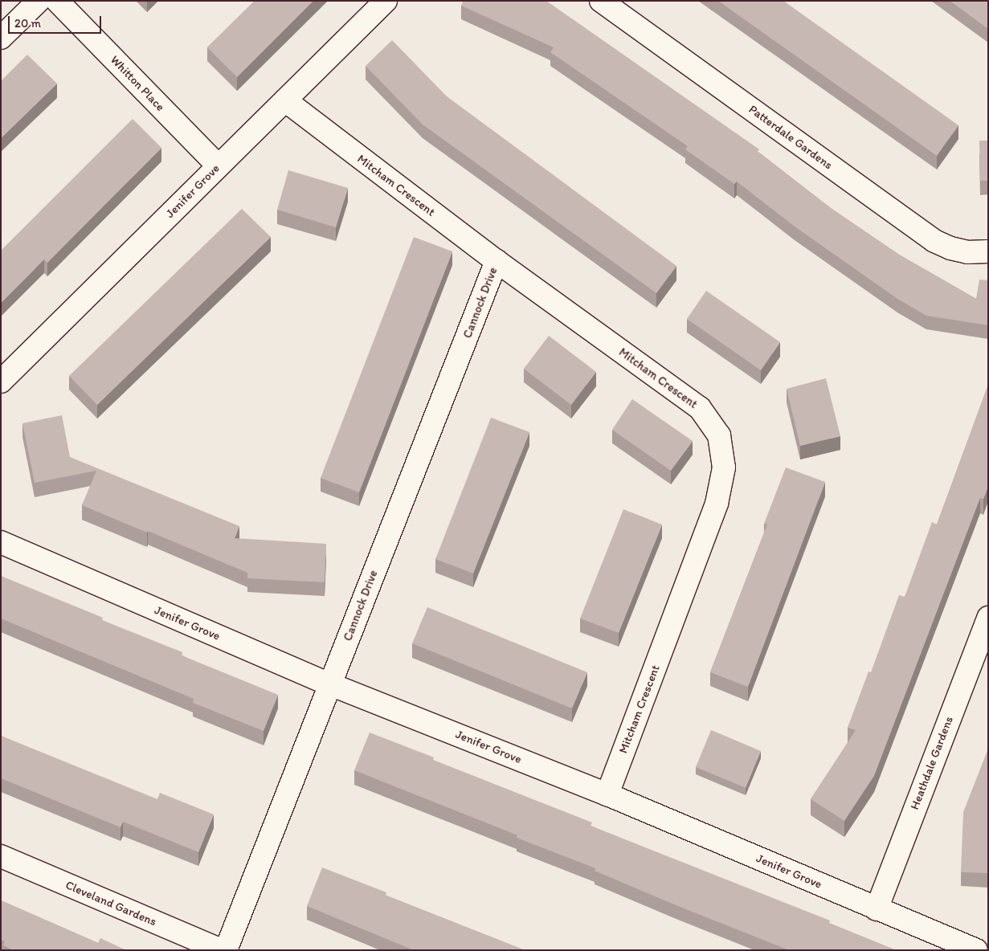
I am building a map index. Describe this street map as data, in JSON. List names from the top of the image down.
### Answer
{
  "streets": {
    "street": [
      "Whitton Place",
      "Patterdale Gardens",
      "Mitcham Crescent",
      "Jenifer Grove",
      "Cannock Drive",
      "Heathdale Gardens",
      "Cleveland Gardens"
    ]
  },
  "crossings": [
    ["Whitton Place", "Jenifer Grove"],
    ["Mitcham Crescent", "Jenifer Grove"],
    ["Mitcham Crescent", "Cannock Drive"],
    ["Jenifer Grove", "Cannock Drive"],
    ["Jenifer Grove", "Heathdale Gardens"]
  ],
  "scale_bar": "20 m"
}
